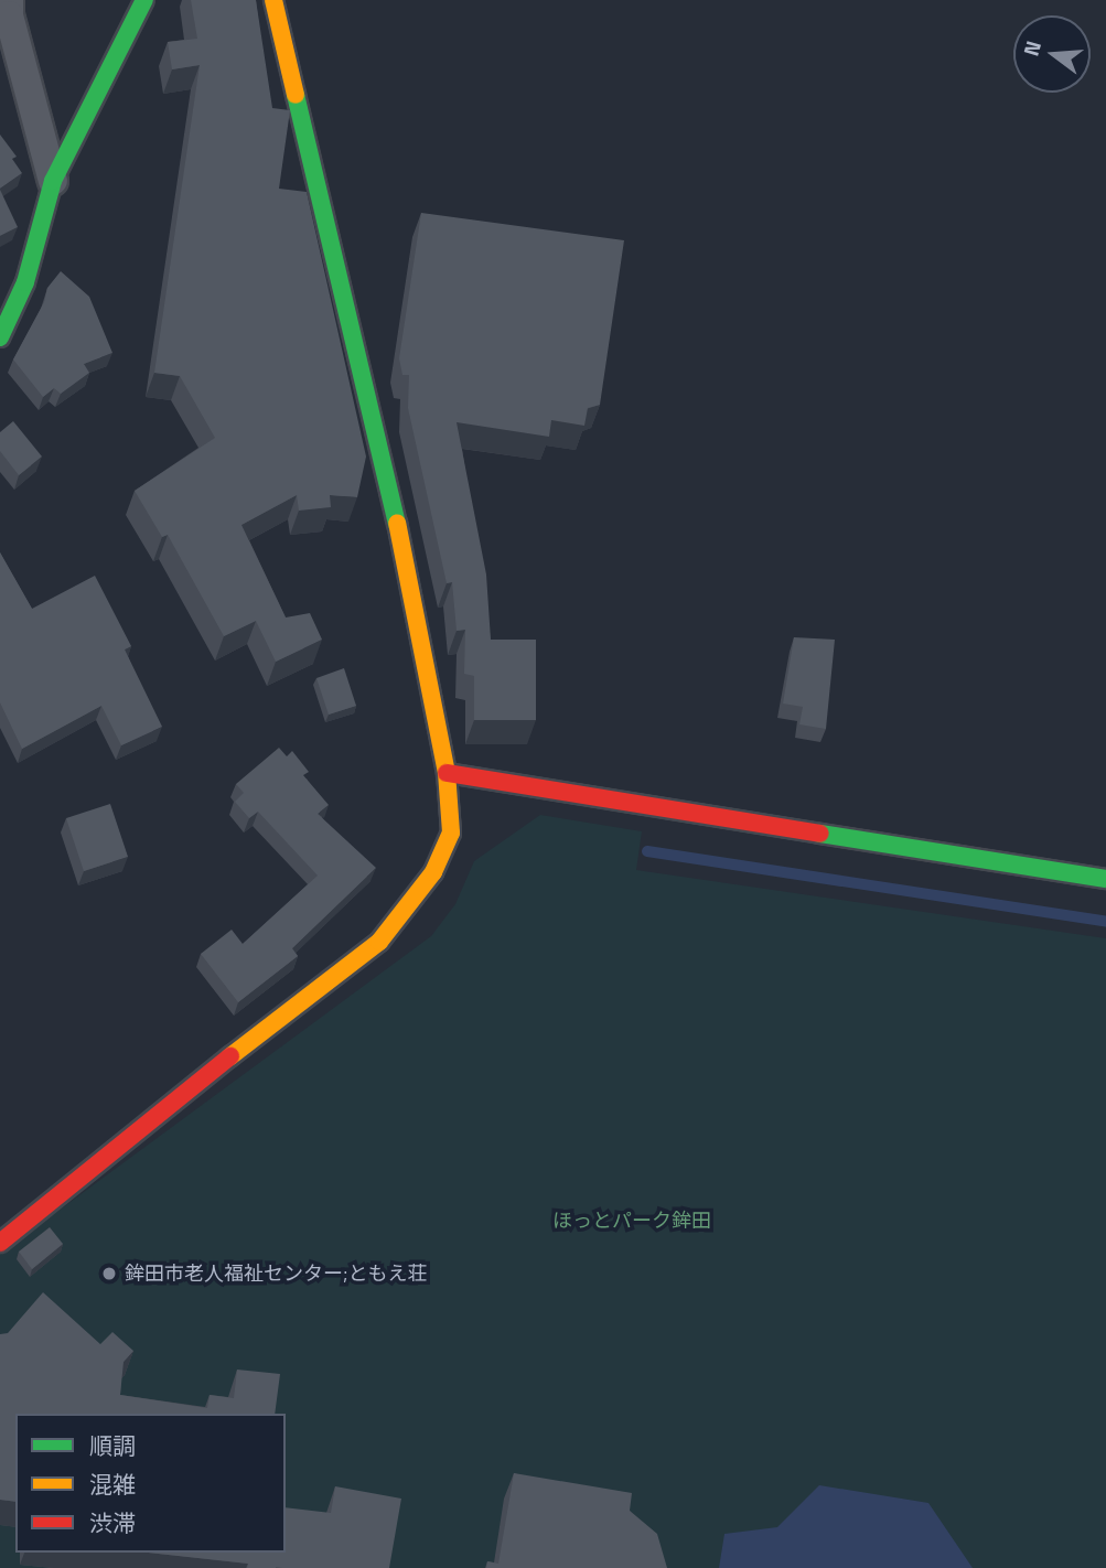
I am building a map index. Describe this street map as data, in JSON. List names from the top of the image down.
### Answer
{
  "parks": ["ほっとパーク鉾田"],
  "places": ["鉾田市老人福祉センター;ともえ荘"],
  "legend": ["順調", "混雑", "渋滞"],
  "north": "left"
}
